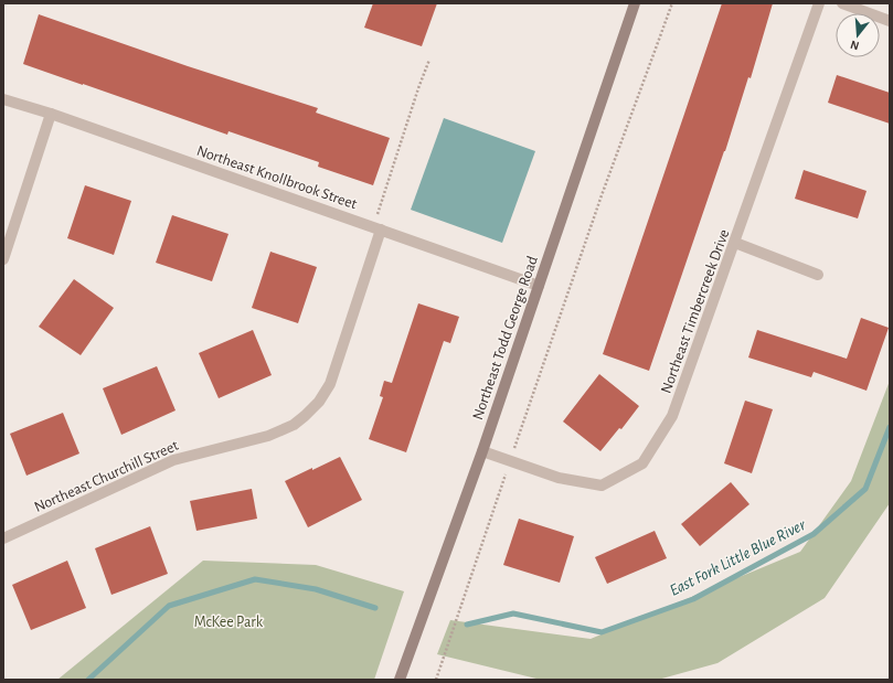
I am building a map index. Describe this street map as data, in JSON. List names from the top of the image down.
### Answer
{
  "streets": {
    "main road": ["Northeast Todd George Road"],
    "street": ["Northeast Knollbrook Street", "Northeast Timbercreek Drive", "Northeast Churchill Street"]
  },
  "crossings": [
    ["Northeast Knollbrook Street", "Northeast Todd George Road"],
    ["Northeast Knollbrook Street", "Northeast Churchill Street"],
    ["Northeast Timbercreek Drive", "Northeast Todd George Road"]
  ],
  "water": ["East Fork Little Blue River"],
  "parks": ["McKee Park"],
  "north": "bottom"
}
